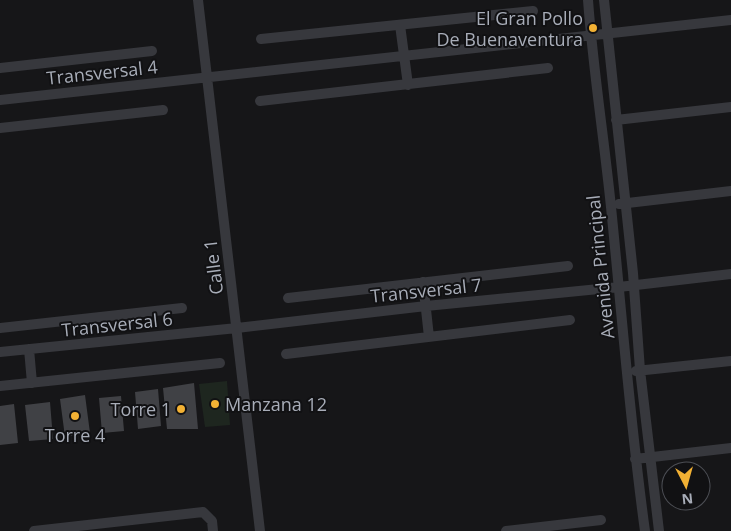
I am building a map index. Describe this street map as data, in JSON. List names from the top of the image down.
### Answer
{
  "streets": {
    "street": [
      "Transversal 4",
      "Calle 1",
      "Avenida Principal",
      "Transversal 7",
      "Transversal 6"
    ]
  },
  "crossings": [
    ["Transversal 4", "Calle 1"],
    ["Transversal 4", "Avenida Principal"],
    ["Calle 1", "Transversal 7"],
    ["Calle 1", "Transversal 6"],
    ["Avenida Principal", "Transversal 7"],
    ["Transversal 7", "Transversal 6"]
  ],
  "places": [
    "El Gran Pollo De Buenaventura",
    "Manzana 12",
    "Torre 1",
    "Torre 4"
  ],
  "north": "bottom"
}
